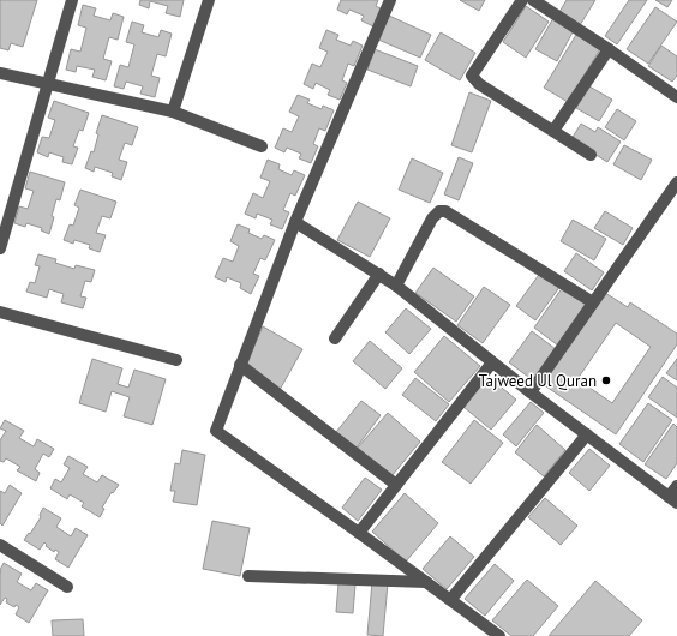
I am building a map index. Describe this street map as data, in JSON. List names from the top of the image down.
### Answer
{
  "places": ["Tajweed Ul Quran"]
}
